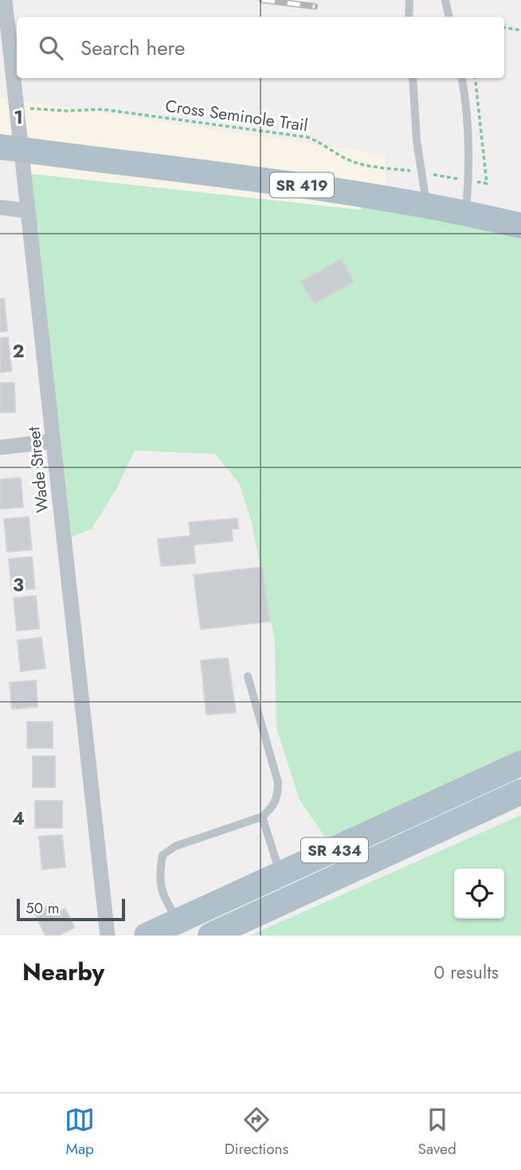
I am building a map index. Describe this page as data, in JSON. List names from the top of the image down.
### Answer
{
  "streets": {
    "main road": ["SR 419", "SR 434"],
    "street": ["Wade Street"],
    "path": ["Cross Seminole Trail"]
  },
  "crossings": [
    ["SR 419", "Wade Street"]
  ],
  "scale_bar": "50 m",
  "page": {
    "search": "Search here",
    "scale": "50 m",
    "heading": ["Nearby", "0 results"],
    "nav": ["Map", "Directions", "Saved"]
  },
  "grid": {
    "rows": [
      "1",
      "2",
      "3",
      "4"
    ]
  }
}
